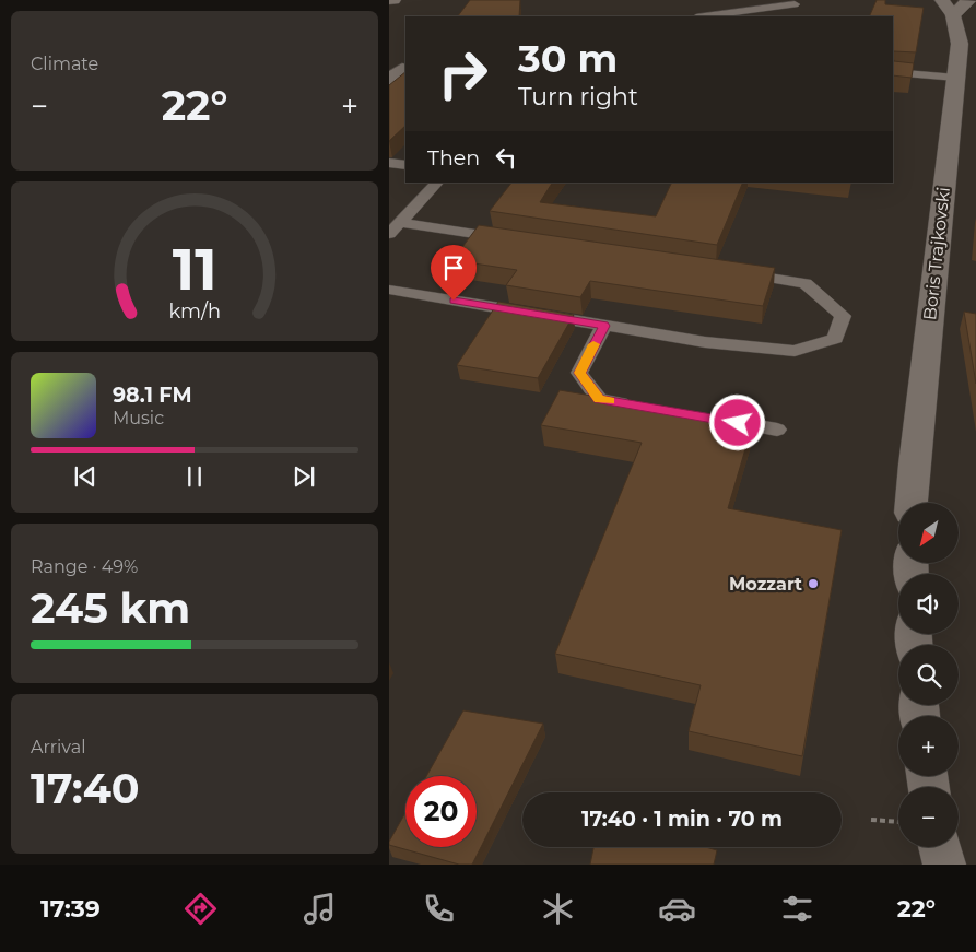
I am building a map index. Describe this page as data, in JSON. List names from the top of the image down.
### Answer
{
  "streets": {
    "street": ["Boris Trajkovski"]
  },
  "places": ["Mozzart"],
  "north": "bottom left",
  "page": {
    "tile": [
      "Climate",
      ["Range · 49%", "245 km"],
      ["Arrival", "17:40"]
    ],
    "turn": ["30 m", "Turn right"],
    "heat": ["−", "22°", "+"],
    "then": "Then",
    "song": ["98.1 FM", "Music"],
    "map_buttons": ["+", "−"],
    "limit": "20",
    "trip": "17:40 · 1 min · 70 m",
    "tabs": ["17:39", "22°"],
    "gauge": ["11", "km/h"]
  }
}
